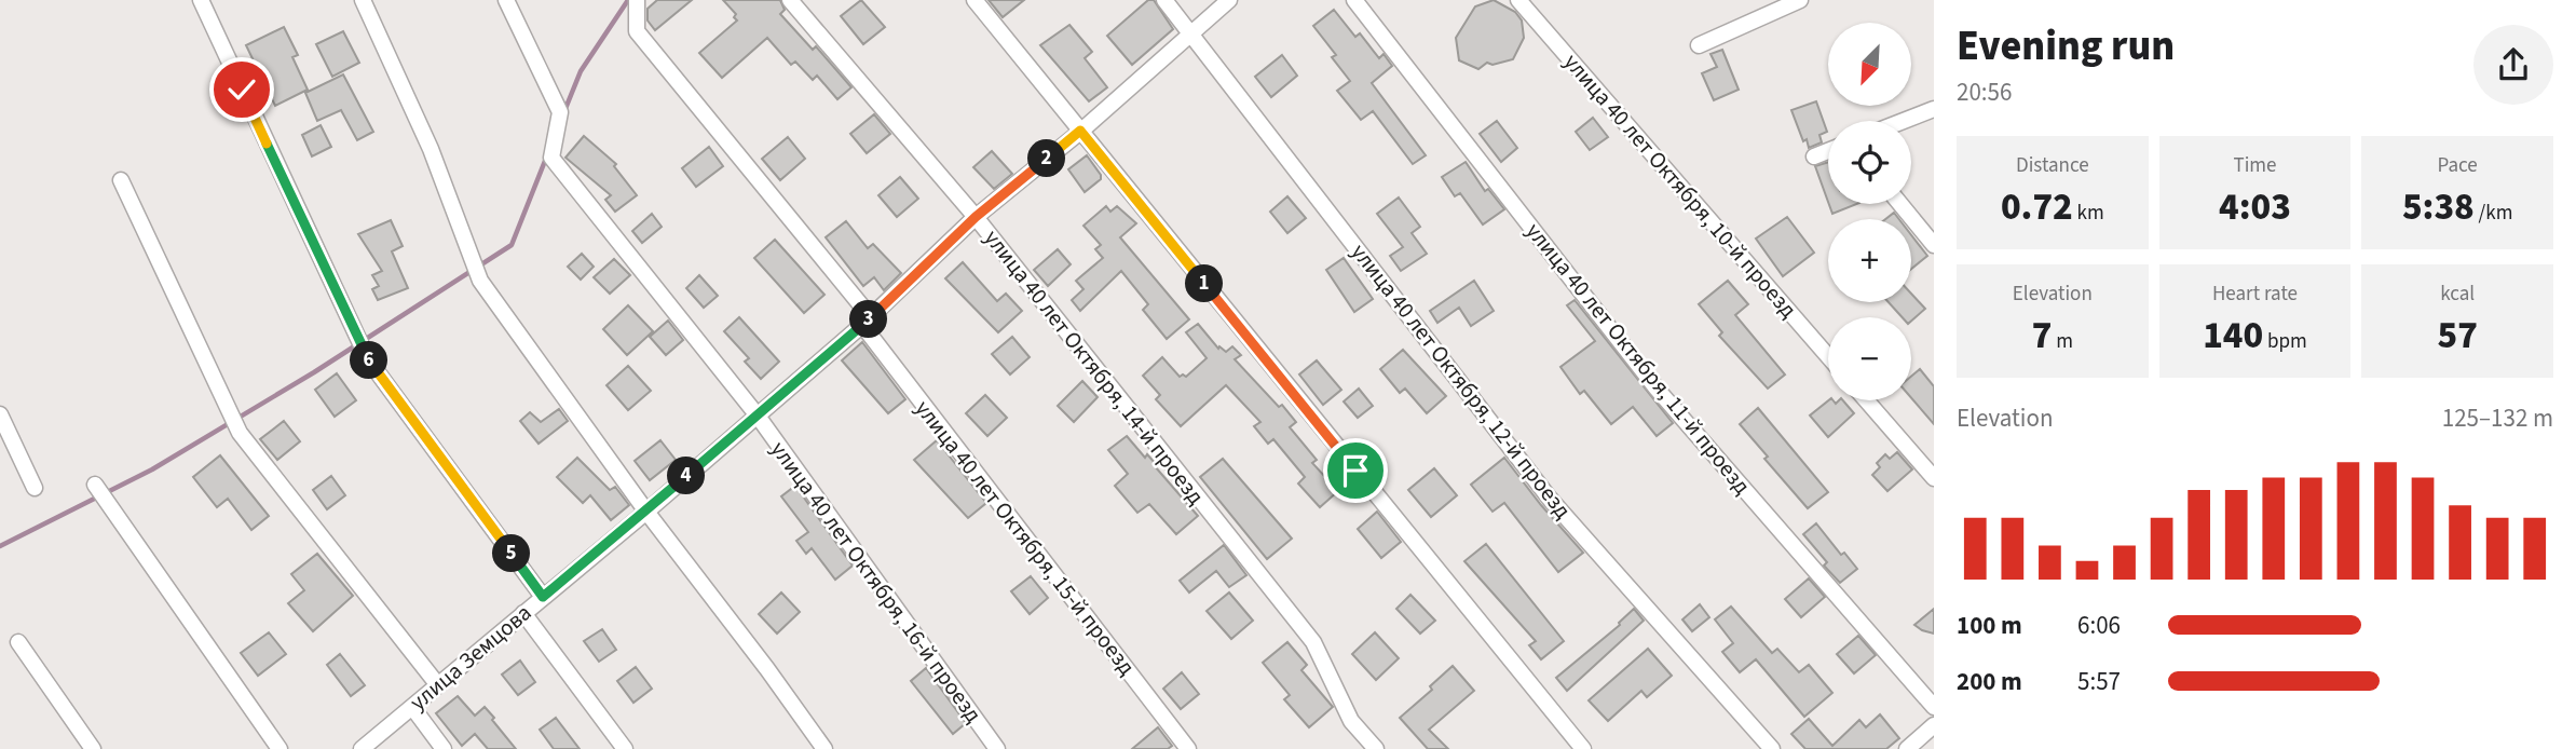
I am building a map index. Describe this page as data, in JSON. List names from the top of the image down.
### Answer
{
  "streets": {
    "street": [
      "улица 40 лет Октября, 10-й проезд",
      "улица 40 лет Октября, 11-й проезд",
      "улица 40 лет Октября, 14-й проезд",
      "улица 40 лет Октября, 12-й проезд",
      "улица 40 лет Октября, 15-й проезд",
      "улица 40 лет Октября, 16-й проезд",
      "улица Земцова"
    ]
  },
  "crossings": [
    ["улица 40 лет Октября, 14-й проезд", "улица Земцова"],
    ["улица 40 лет Октября, 12-й проезд", "улица Земцова"],
    ["улица 40 лет Октября, 15-й проезд", "улица Земцова"],
    ["улица 40 лет Октября, 16-й проезд", "улица Земцова"]
  ],
  "north": "bottom left",
  "page": {
    "heading": ["Evening run", "20:56"],
    "map_buttons": ["+", "−"],
    "stats": [
      ["Distance", "0.72 km"],
      ["Time", "4:03"],
      ["Pace", "5:38 /km"],
      ["Elevation", "7 m"],
      ["Heart rate", "140 bpm"],
      ["kcal", "57"]
    ],
    "pins": [
      "2",
      "1",
      "3",
      "6",
      "4",
      "5"
    ],
    "chart": ["Elevation", "125–132 m"],
    "list": [
      {
        "name": "100 m",
        "note": "6:06"
      },
      {
        "name": "200 m",
        "note": "5:57"
      }
    ]
  }
}
